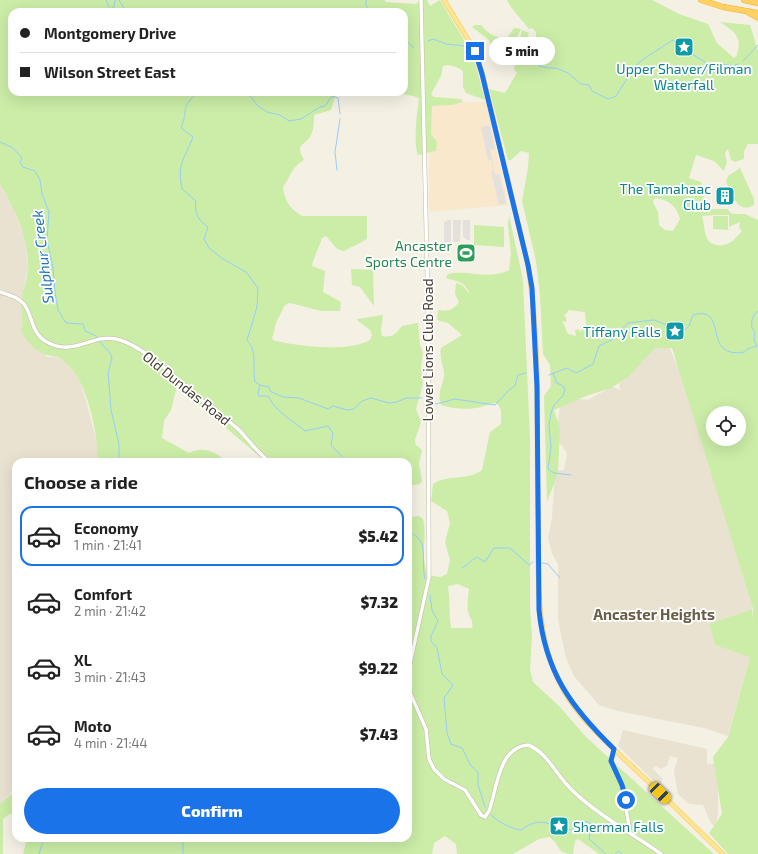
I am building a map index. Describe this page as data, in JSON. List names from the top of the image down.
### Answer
{
  "streets": {
    "street": ["Lower Lions Club Road", "Old Dundas Road"]
  },
  "districts": ["Ancaster Heights"],
  "water": ["Sulphur Creek"],
  "places": {
    "place": ["Upper Shaver/Filman Waterfall", "Tiffany Falls", "Sherman Falls"],
    "building": ["The Tamahaac Club"],
    "sports": ["Ancaster Sports Centre"]
  },
  "page": {
    "banner": ["Montgomery Drive", "Wilson Street East"],
    "bubble": "5 min",
    "heading": "Choose a ride",
    "list": [
      {
        "name": "Economy",
        "note": "1 min · 21:41",
        "value": "$5.42"
      },
      {
        "name": "Comfort",
        "note": "2 min · 21:42",
        "value": "$7.32"
      },
      {
        "name": "XL",
        "note": "3 min · 21:43",
        "value": "$9.22"
      },
      {
        "name": "Moto",
        "note": "4 min · 21:44",
        "value": "$7.43"
      }
    ],
    "buttons": "Confirm"
  }
}
